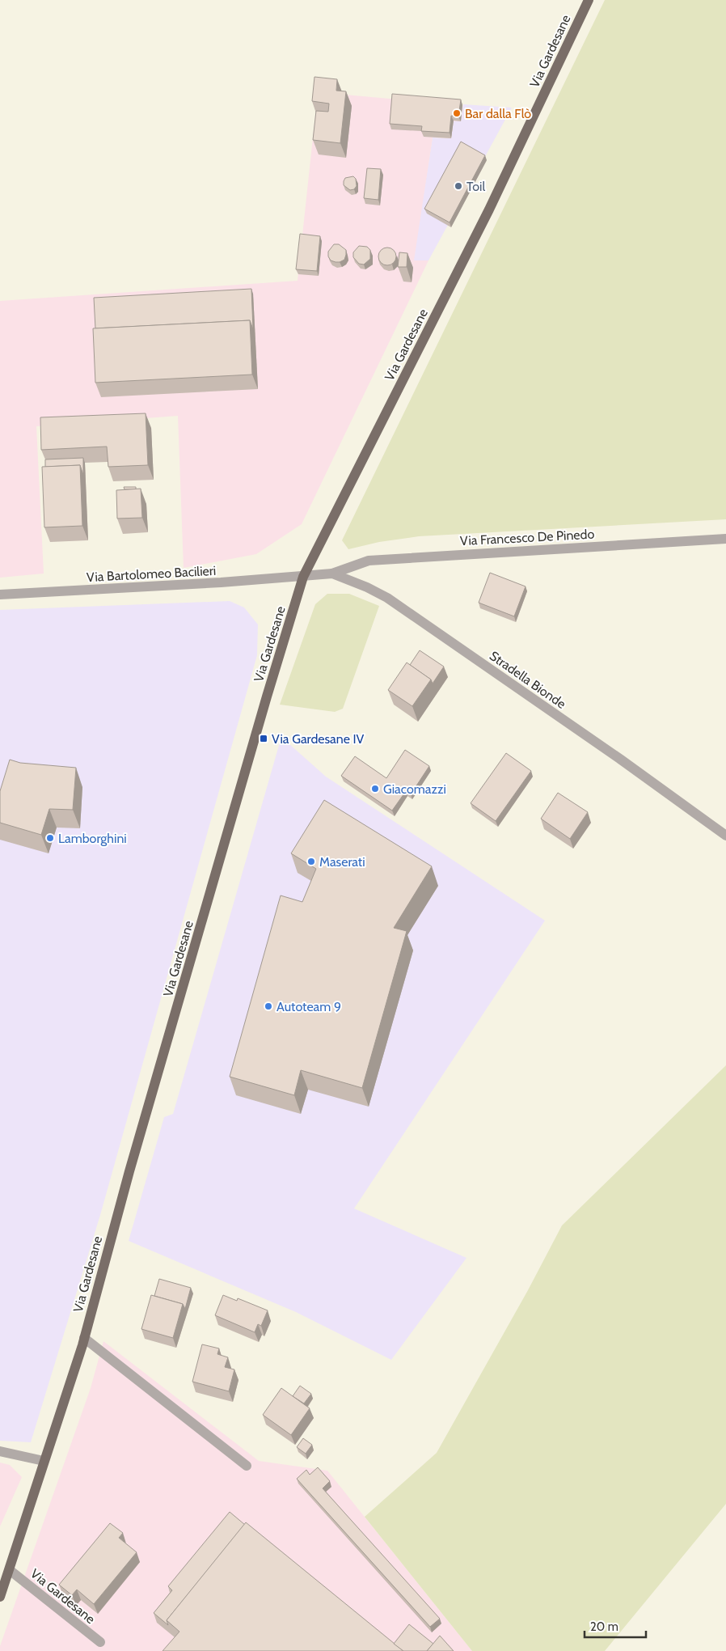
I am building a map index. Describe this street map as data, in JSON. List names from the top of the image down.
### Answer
{
  "streets": {
    "main road": ["Via Gardesane"],
    "street": ["Via Francesco De Pinedo", "Via Bartolomeo Bacilieri", "Stradella Bionde"]
  },
  "crossings": [
    ["Via Gardesane", "Via Bartolomeo Bacilieri"],
    ["Via Gardesane", "Stradella Bionde"],
    ["Via Francesco De Pinedo", "Stradella Bionde"],
    ["Via Bartolomeo Bacilieri", "Stradella Bionde"]
  ],
  "places": {
    "other": [
      "Bar dalla Flò",
      "Toil",
      "Giacomazzi",
      "Lamborghini",
      "Maserati",
      "Autoteam 9"
    ],
    "transit": ["Via Gardesane IV"]
  },
  "scale_bar": "20 m"
}
